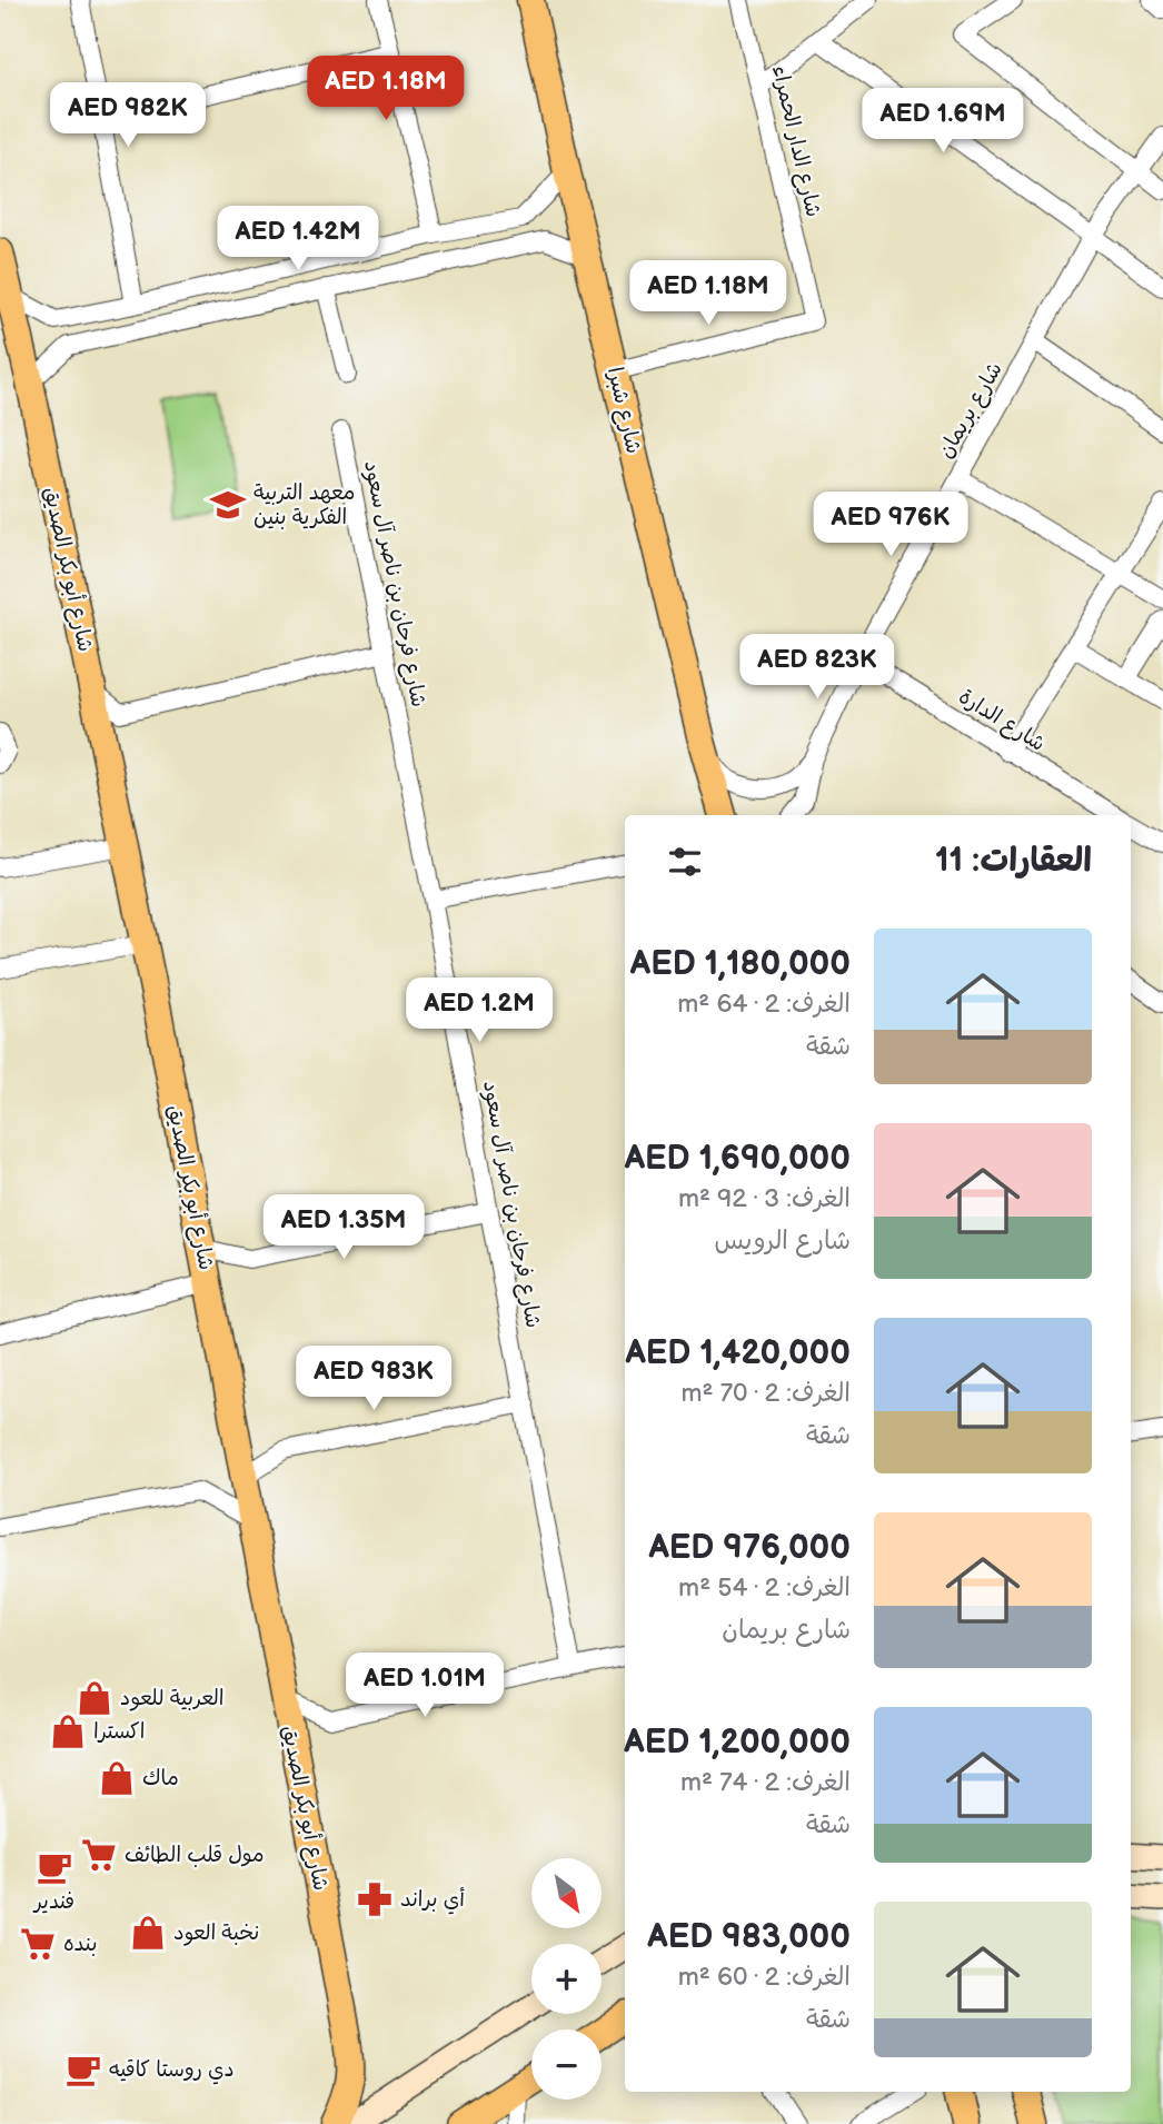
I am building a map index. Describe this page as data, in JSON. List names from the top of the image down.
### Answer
{
  "streets": {
    "main road": ["شارع شبرا", "شارع أبو بكر الصديق"],
    "street": [
      "شارع الدار الحمراء",
      "شارع بريمان",
      "شارع فرحان بن ناصر آل سعود",
      "شارع الدارة"
    ]
  },
  "crossings": [
    ["شارع الدار الحمراء", "شارع شبرا"],
    ["شارع بريمان", "شارع الدارة"]
  ],
  "places": {
    "school or university": ["معهد التربية الفكرية بنين"],
    "shop": [
      "العربية للعود",
      "اكسترا",
      "ماك",
      "نخبة العود"
    ],
    "supermarket": ["مول قلب الطائف", "بنده"],
    "cafe": ["فندير", "دي روستا كاقيه"],
    "pharmacy": ["أي براند"]
  },
  "north": "bottom right",
  "page": {
    "price": [
      "AED 1.18M",
      "AED 982K",
      "AED 1.69M",
      "AED 1.42M",
      "AED 1.18M",
      "AED 976K",
      "AED 823K",
      "AED 1.2M",
      "AED 1.35M",
      "AED 983K",
      "AED 1.01M"
    ],
    "heading": "العقارات: 11",
    "list": [
      {
        "name": "AED 1,180,000",
        "note": "الغرف: 2 · 64 m² · شقة"
      },
      {
        "name": "AED 1,690,000",
        "note": "الغرف: 3 · 92 m² · شارع الرويس"
      },
      {
        "name": "AED 1,420,000",
        "note": "الغرف: 2 · 70 m² · شقة"
      },
      {
        "name": "AED 976,000",
        "note": "الغرف: 2 · 54 m² · شارع بريمان"
      },
      {
        "name": "AED 1,200,000",
        "note": "الغرف: 2 · 74 m² · شقة"
      },
      {
        "name": "AED 983,000",
        "note": "الغرف: 2 · 60 m² · شقة"
      }
    ],
    "map_buttons": ["+", "−"]
  }
}
